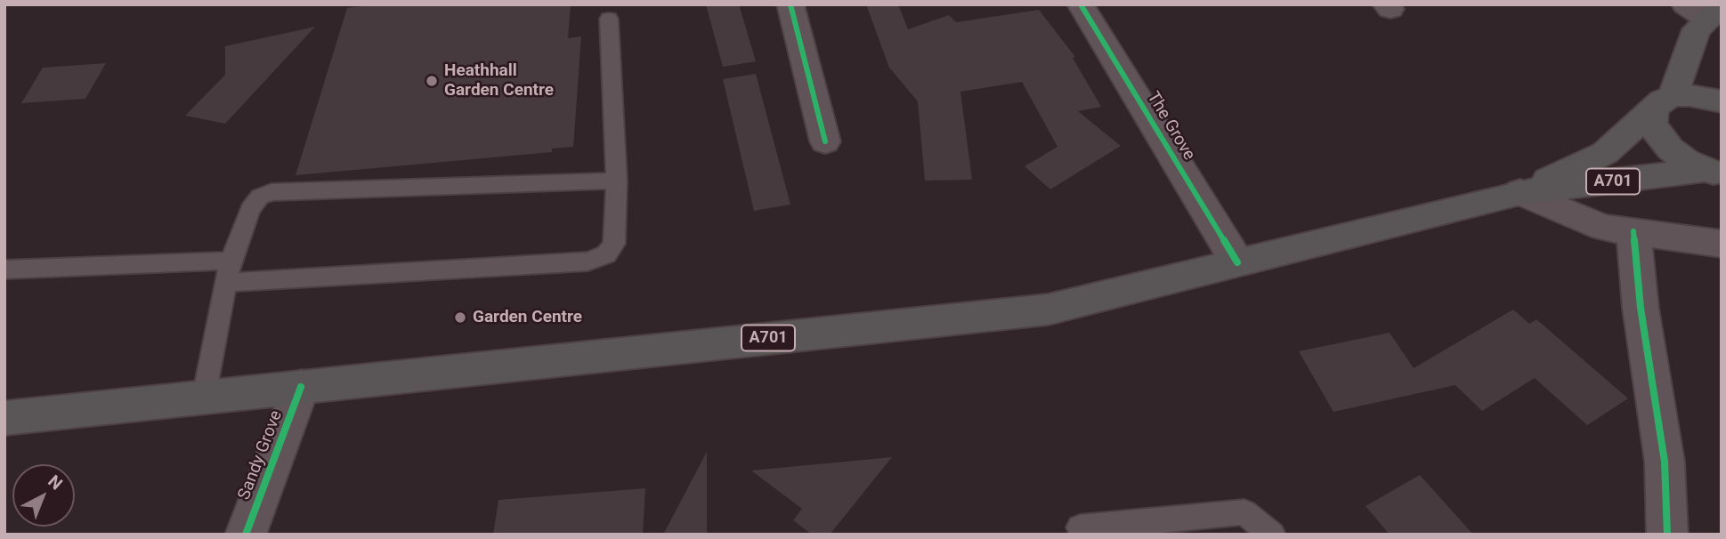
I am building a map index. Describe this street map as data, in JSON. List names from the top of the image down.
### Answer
{
  "streets": {
    "highway": ["A701"],
    "street": ["The Grove", "Sandy Grove"]
  },
  "crossings": [
    ["The Grove", "A701"],
    ["A701", "Sandy Grove"]
  ],
  "places": ["Heathhall Garden Centre", "Garden Centre"],
  "north": "top right"
}
